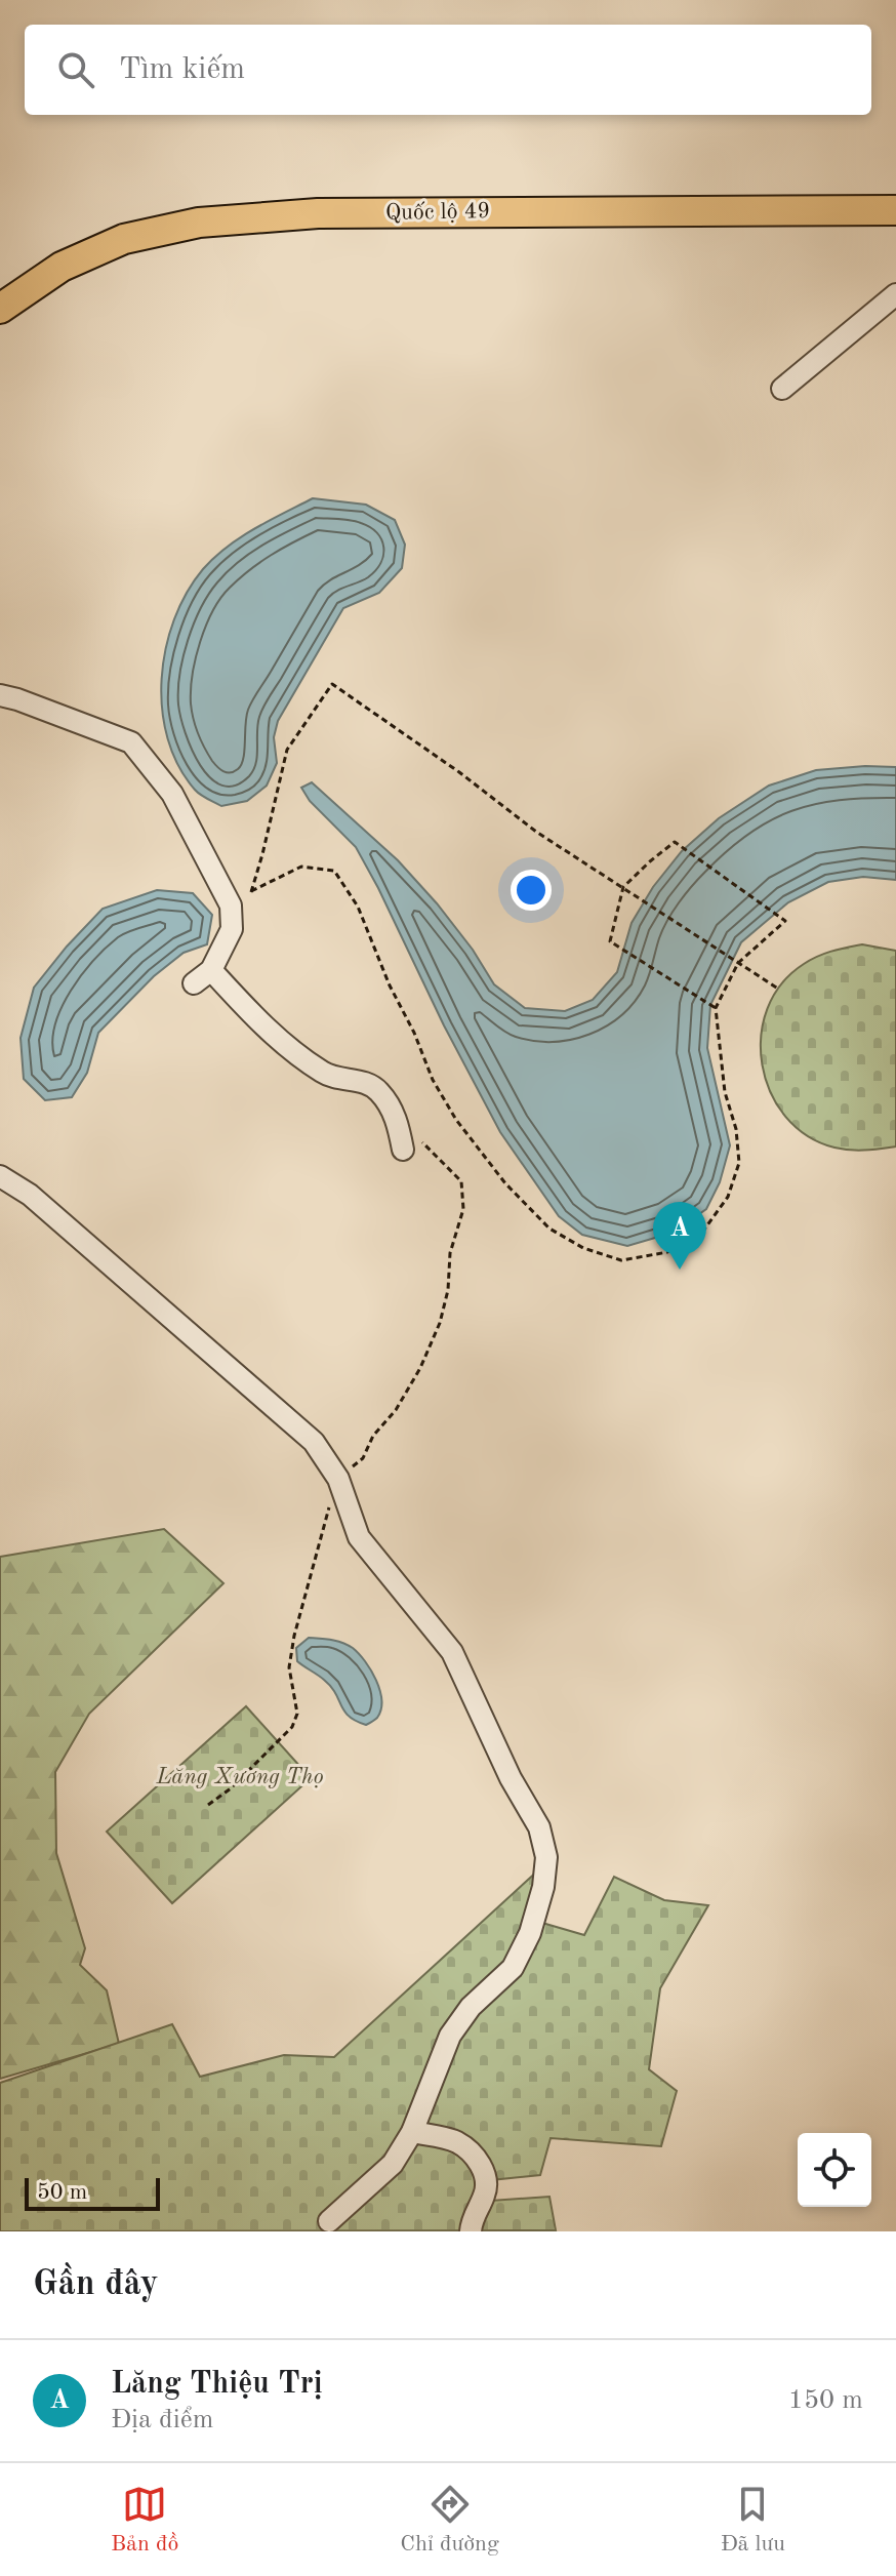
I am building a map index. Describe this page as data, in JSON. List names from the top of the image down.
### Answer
{
  "streets": {
    "highway": ["Quốc lộ 49"]
  },
  "parks": ["Lăng Xương Thọ"],
  "scale_bar": "50 m",
  "page": {
    "search": "Tìm kiếm",
    "pins": "A",
    "scale": "50 m",
    "heading": "Gần đây",
    "list": [
      {
        "mark": "A",
        "name": "Lăng Thiệu Trị",
        "note": "Địa điểm",
        "value": "150 m"
      }
    ],
    "nav": ["Bản đồ", "Chỉ đường", "Đã lưu"]
  }
}
